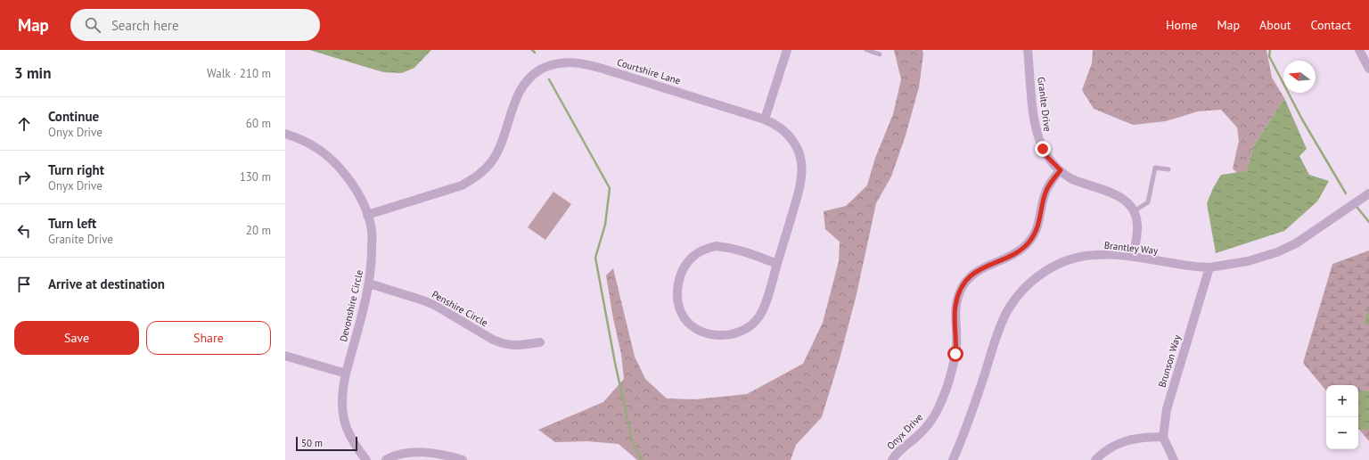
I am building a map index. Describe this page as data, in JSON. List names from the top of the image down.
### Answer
{
  "streets": {
    "street": [
      "Courtshire Lane",
      "Granite Drive",
      "Brantley Way",
      "Devonshire Circle",
      "Penshire Circle",
      "Brunson Way",
      "Onyx Drive"
    ]
  },
  "crossings": [
    ["Courtshire Lane", "Devonshire Circle"],
    ["Granite Drive", "Brantley Way"],
    ["Granite Drive", "Onyx Drive"],
    ["Brantley Way", "Brunson Way"],
    ["Devonshire Circle", "Penshire Circle"]
  ],
  "scale_bar": "50 m",
  "north": "left",
  "page": {
    "header": "Map",
    "search": "Search here",
    "nav": [
      "Home",
      "Map",
      "About",
      "Contact"
    ],
    "heading": ["3 min", "Walk · 210 m"],
    "list": [
      ["Continue", "Onyx Drive", "60 m"],
      ["Turn right", "Onyx Drive", "130 m"],
      ["Turn left", "Granite Drive", "20 m"],
      "Arrive at destination"
    ],
    "buttons": ["Save", "Share"],
    "map_buttons": ["+", "−"],
    "scale": "50 m"
  }
}
